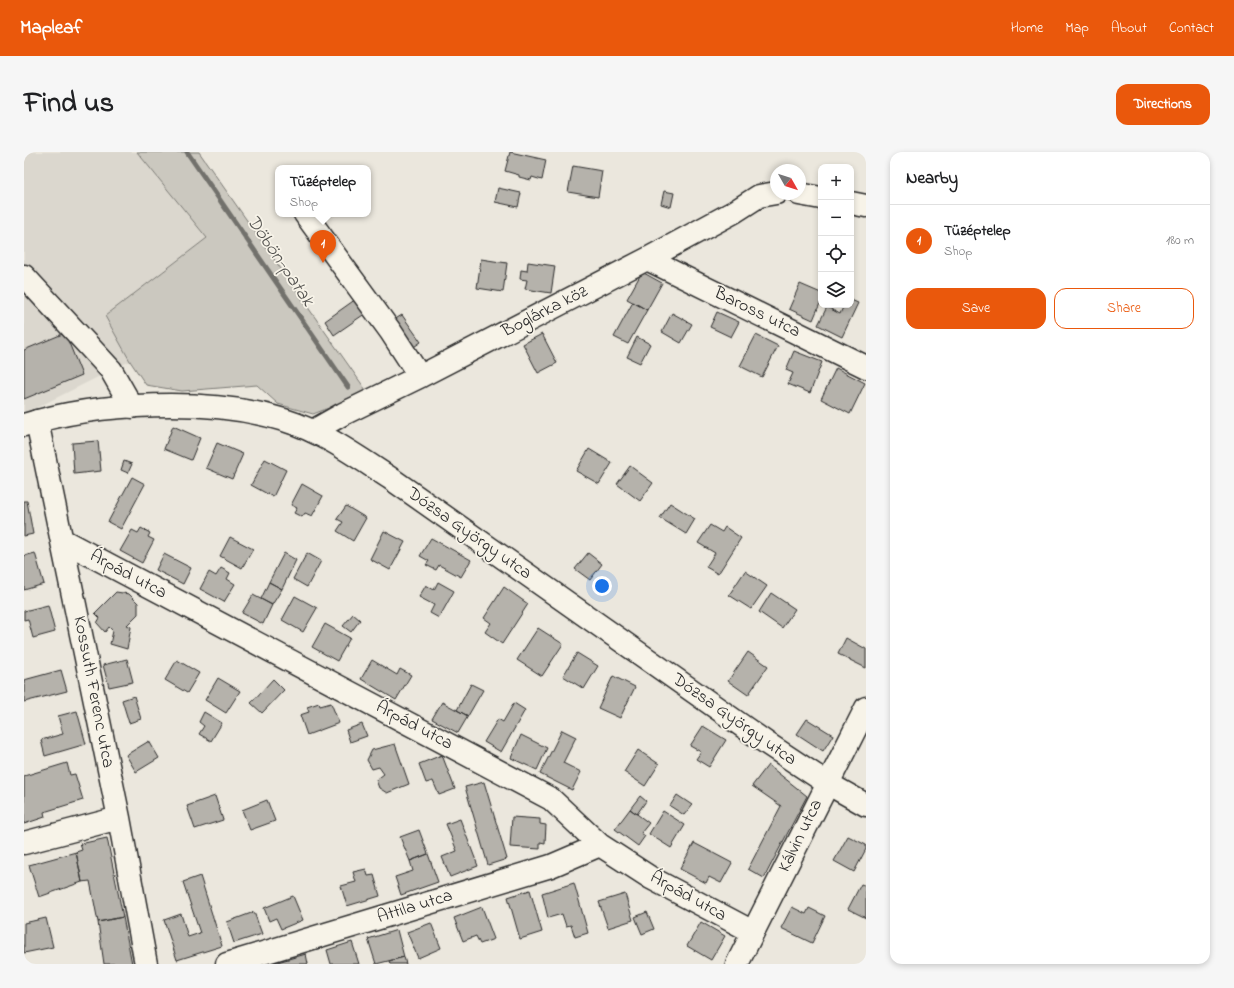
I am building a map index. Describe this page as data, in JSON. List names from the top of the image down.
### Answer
{
  "streets": {
    "street": [
      "Boglárka köz",
      "Baross utca",
      "Dózsa György utca",
      "Árpád utca",
      "Kossuth Ferenc utca",
      "Kálvin utca",
      "Attila utca"
    ]
  },
  "crossings": [
    ["Boglárka köz", "Baross utca"],
    ["Boglárka köz", "Dózsa György utca"],
    ["Dózsa György utca", "Kossuth Ferenc utca"],
    ["Dózsa György utca", "Kálvin utca"],
    ["Árpád utca", "Kossuth Ferenc utca"],
    ["Árpád utca", "Kálvin utca"],
    ["Árpád utca", "Attila utca"]
  ],
  "water": ["Döbön-patak"],
  "north": "bottom right",
  "page": {
    "header": "Mapleaf",
    "nav": [
      "Home",
      "Map",
      "About",
      "Contact"
    ],
    "title": "Find us",
    "buttons": [
      "Directions",
      ["Save", "Share"]
    ],
    "heading": "Nearby",
    "map_buttons": ["+", "−"],
    "popup": ["Tüzéptelep", "Shop"],
    "list": [
      {
        "mark": "1",
        "name": "Tüzéptelep",
        "note": "Shop",
        "value": "180 m"
      }
    ],
    "pins": "1"
  }
}
